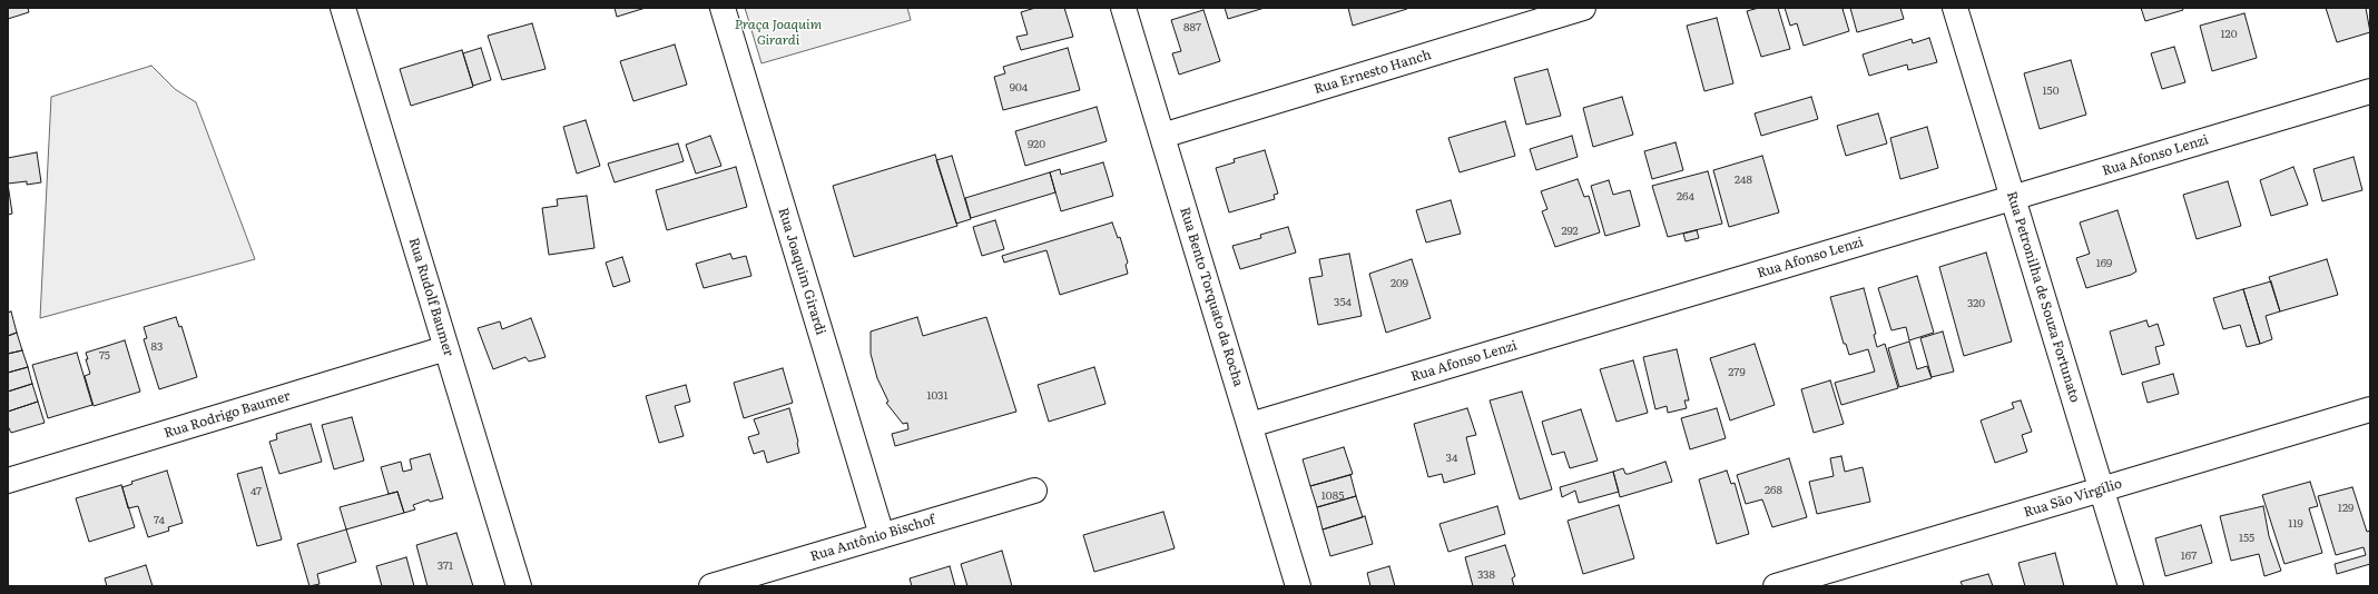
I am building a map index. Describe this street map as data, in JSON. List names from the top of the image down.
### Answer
{
  "streets": {
    "street": [
      "Rua Ernesto Hanch",
      "Rua Afonso Lenzi",
      "Rua Joaquim Girardi",
      "Rua Rudolf Baumer",
      "Rua Bento Torquato da Rocha",
      "Rua Petronilha de Souza Fortunato",
      "Rua Rodrigo Baumer",
      "Rua São Virgílio",
      "Rua Antônio Bischof"
    ]
  },
  "crossings": [
    ["Rua Ernesto Hanch", "Rua Bento Torquato da Rocha"],
    ["Rua Afonso Lenzi", "Rua Bento Torquato da Rocha"],
    ["Rua Afonso Lenzi", "Rua Petronilha de Souza Fortunato"],
    ["Rua Joaquim Girardi", "Rua Antônio Bischof"],
    ["Rua Rudolf Baumer", "Rua Rodrigo Baumer"],
    ["Rua Petronilha de Souza Fortunato", "Rua São Virgílio"]
  ],
  "parks": ["Praça Joaquim Girardi"],
  "house_numbers": [
    "887",
    "120",
    "904",
    "150",
    "920",
    "248",
    "264",
    "292",
    "169",
    "209",
    "354",
    "320",
    "83",
    "75",
    "279",
    "1031",
    "34",
    "268",
    "47",
    "1085",
    "129",
    "74",
    "119",
    "155",
    "167",
    "371",
    "338"
  ]
}
